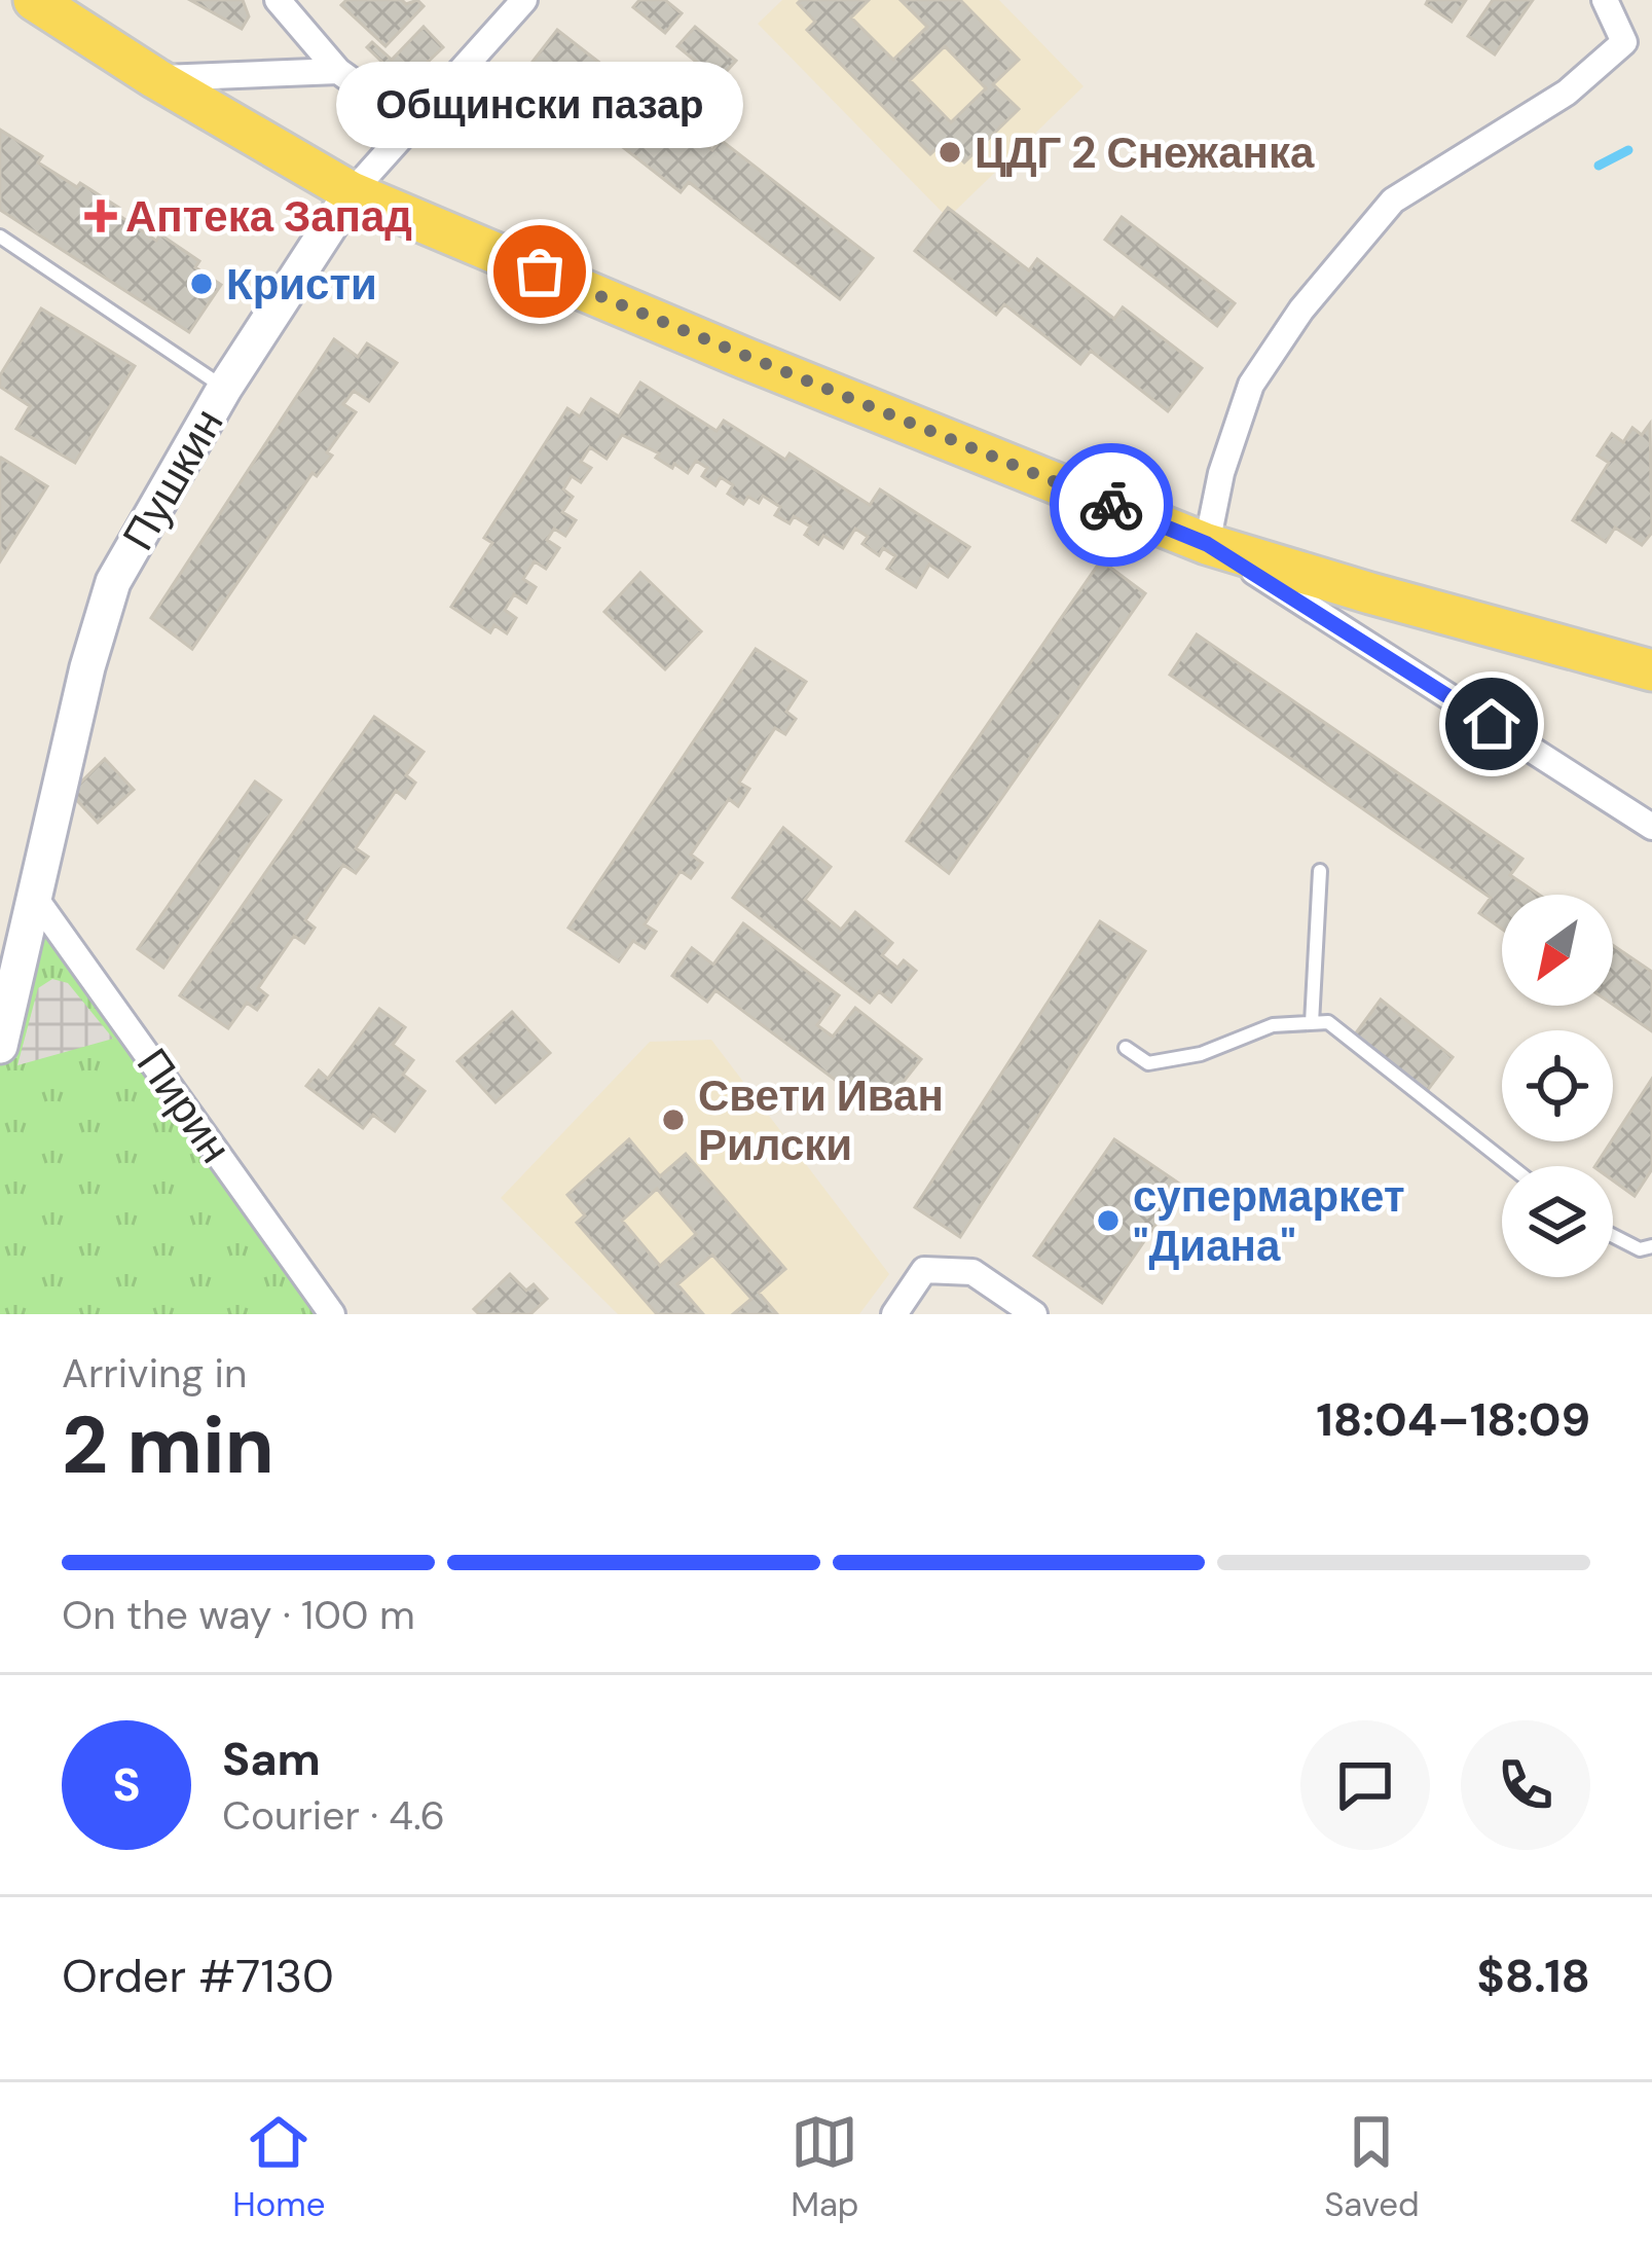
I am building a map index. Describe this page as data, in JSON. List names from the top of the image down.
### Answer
{
  "streets": {
    "street": ["Пушкин", "Пирин"]
  },
  "crossings": [
    ["Пушкин", "Пирин"]
  ],
  "places": {
    "other": [
      "ЦДГ 2 Снежанка",
      "Общински пазар",
      "Кристи",
      "Свети Иван Рилски",
      "супермаркет \"Диана\""
    ],
    "health": ["Аптека Запад"]
  },
  "north": "bottom left",
  "page": {
    "bubble": "Общински пазар",
    "heading": ["2 min", "Arriving in", "18:04–18:09"],
    "panel": [
      "Sam",
      "Courier · 4.6",
      "Order #7130",
      "$8.18"
    ],
    "bar": "On the way · 100 m",
    "round": "S",
    "tabs": ["Home", "Map", "Saved"]
  }
}
